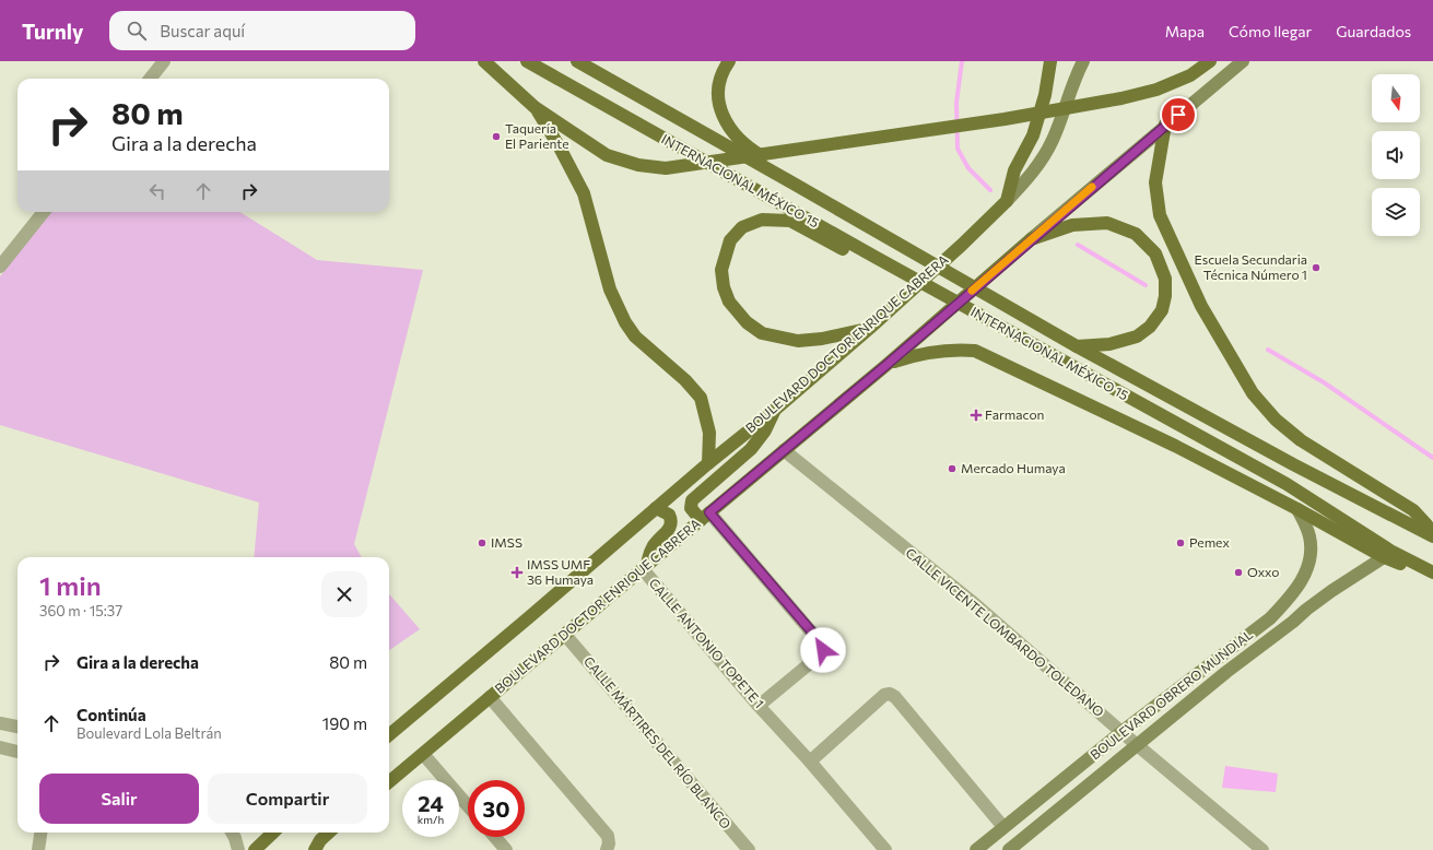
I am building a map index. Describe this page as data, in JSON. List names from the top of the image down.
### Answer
{
  "streets": {
    "main road": ["INTERNACIONAL MÉXICO 15", "BOULEVARD DOCTOR ENRIQUE CABRERA"],
    "street": [
      "CALLE VICENTE LOMBARDO TOLEDANO",
      "CALLE ANTONIO TOPETE 1",
      "BOULEVARD OBRERO MUNDIAL",
      "CALLE MÁRTIRES DEL RÍO BLANCO"
    ]
  },
  "crossings": [
    ["BOULEVARD DOCTOR ENRIQUE CABRERA", "CALLE VICENTE LOMBARDO TOLEDANO"],
    ["BOULEVARD DOCTOR ENRIQUE CABRERA", "CALLE ANTONIO TOPETE 1"],
    ["BOULEVARD DOCTOR ENRIQUE CABRERA", "CALLE MÁRTIRES DEL RÍO BLANCO"],
    ["CALLE VICENTE LOMBARDO TOLEDANO", "BOULEVARD OBRERO MUNDIAL"]
  ],
  "places": {
    "other": [
      "Taquería El Pariente",
      "Escuela Secundaria Técnica Número 1",
      "Mercado Humaya",
      "IMSS",
      "Pemex",
      "Oxxo"
    ],
    "health": ["Farmacon", "IMSS UMF 36 Humaya"]
  },
  "north": "bottom",
  "page": {
    "header": "Turnly",
    "search": "Buscar aquí",
    "nav": ["Mapa", "Cómo llegar", "Guardados"],
    "turn": ["80 m", "Gira a la derecha"],
    "heading": ["1 min", "360 m · 15:37"],
    "list": [
      {
        "name": "Gira a la derecha",
        "value": "80 m"
      },
      {
        "name": "Continúa",
        "note": "Boulevard Lola Beltrán",
        "value": "190 m"
      }
    ],
    "buttons": ["Salir", "Compartir"],
    "speed": "24 km/h",
    "limit": "30"
  }
}
